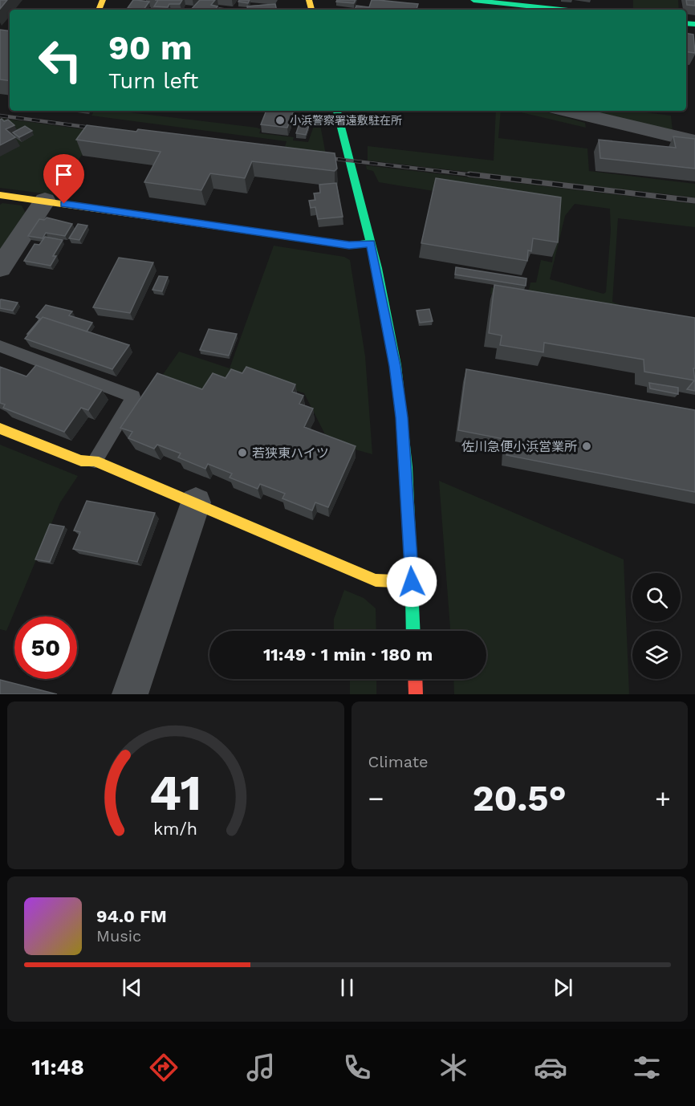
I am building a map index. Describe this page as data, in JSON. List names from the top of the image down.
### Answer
{
  "places": ["小浜警察署遠敷駐在所", "佐川急便小浜営業所", "若狭東ハイツ"],
  "page": {
    "turn": ["90 m", "Turn left"],
    "limit": "50",
    "trip": "11:49 · 1 min · 180 m",
    "tile": "Climate",
    "heat": ["−", "20.5°", "+"],
    "song": ["94.0 FM", "Music"],
    "tabs": "11:48",
    "gauge": ["41", "km/h"]
  }
}
